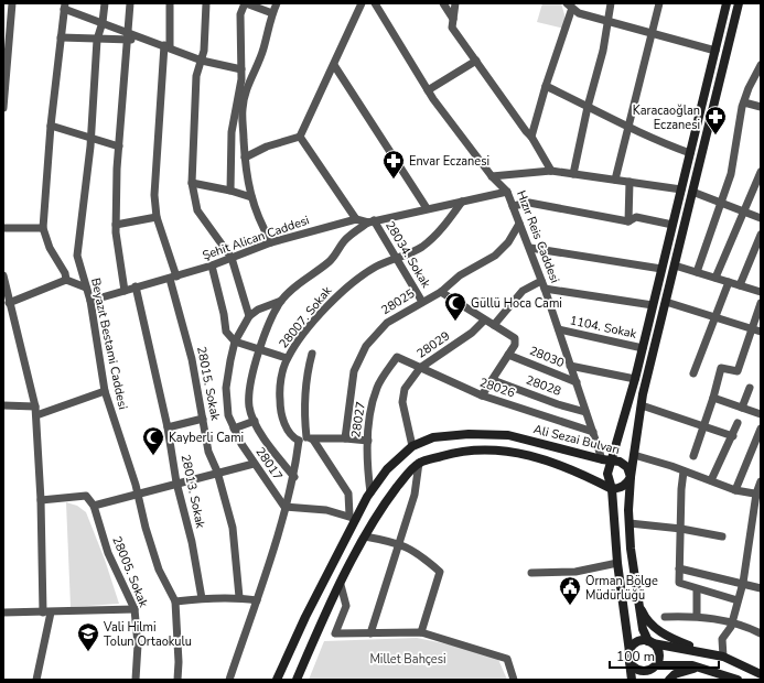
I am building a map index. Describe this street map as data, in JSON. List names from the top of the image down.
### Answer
{
  "streets": {
    "main road": ["Ali Sezai Bulvarı"],
    "street": [
      "Hızır Reis Caddesi",
      "Şehit Alican Caddesi",
      "28034. Sokak",
      "28025",
      "28007. Sokak",
      "1104. Sokak",
      "Beyazıt Bestami Caddesi",
      "28029",
      "28030",
      "28015. Sokak",
      "28028",
      "28026",
      "28027",
      "28017",
      "28013. Sokak",
      "28005. Sokak"
    ]
  },
  "crossings": [
    ["Hızır Reis Caddesi", "28025"],
    ["Hızır Reis Caddesi", "1104. Sokak"],
    ["Hızır Reis Caddesi", "28030"],
    ["Hızır Reis Caddesi", "28028"],
    ["Hızır Reis Caddesi", "28026"],
    ["Hızır Reis Caddesi", "Ali Sezai Bulvarı"],
    ["Şehit Alican Caddesi", "Beyazıt Bestami Caddesi"],
    ["Şehit Alican Caddesi", "28015. Sokak"],
    ["Şehit Alican Caddesi", "28013. Sokak"],
    ["28034. Sokak", "28025"],
    ["28034. Sokak", "28007. Sokak"],
    ["28029", "28026"],
    ["28029", "Ali Sezai Bulvarı"],
    ["28026", "28027"],
    ["28027", "Ali Sezai Bulvarı"]
  ],
  "parks": ["Millet Bahçesi"],
  "places": {
    "pharmacy": ["Karacaoğlan Eczanesi", "Envar Eczanesi"],
    "mosque": ["Güllü Hoca Cami", "Kayberli Cami"],
    "public building": ["Orman Bölge Müdürlüğü"],
    "school or university": ["Vali Hilmi Tolun Ortaokulu"]
  },
  "scale_bar": "100 m"
}
